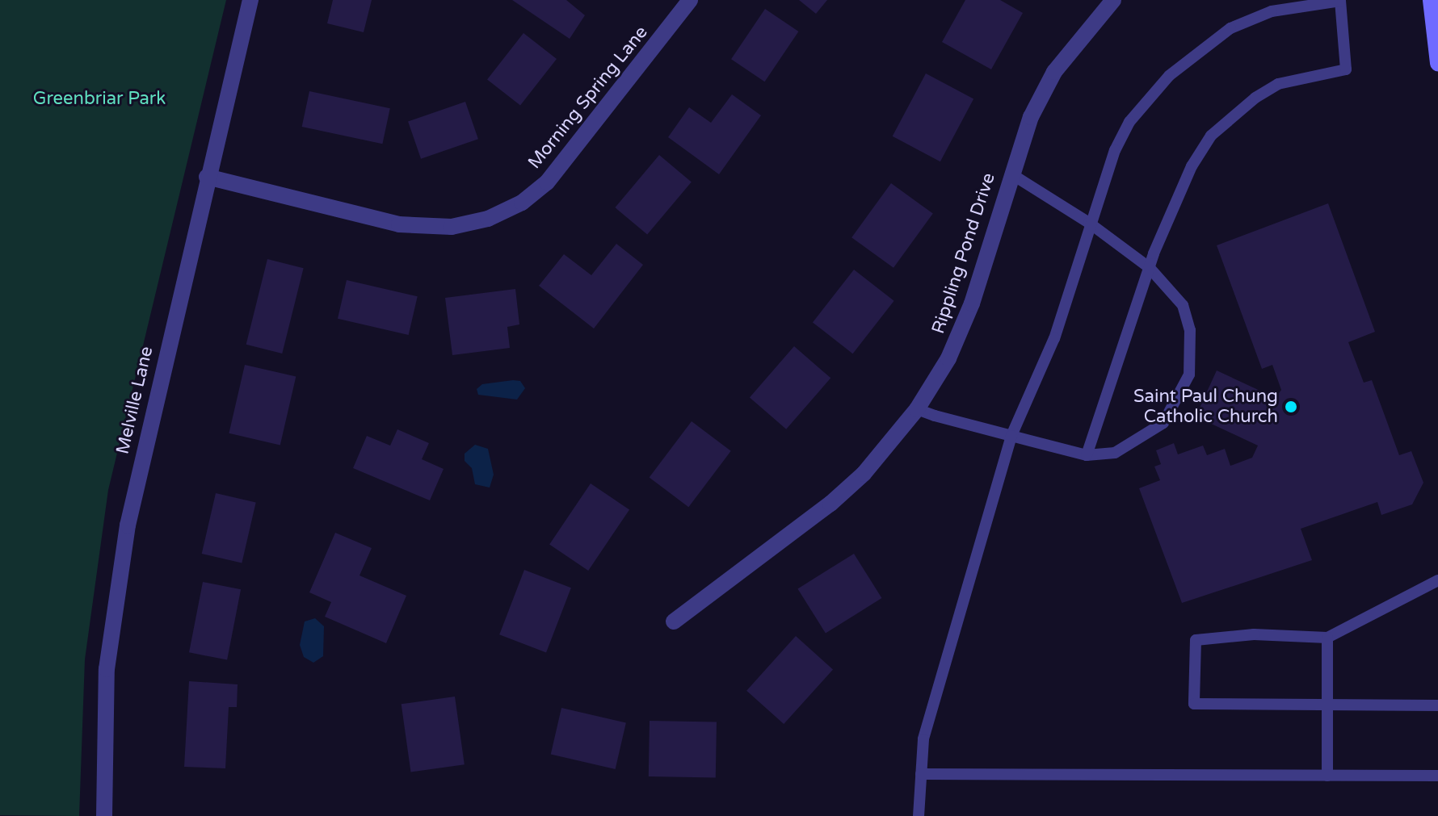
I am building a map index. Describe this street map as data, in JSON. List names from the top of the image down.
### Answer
{
  "streets": {
    "street": ["Morning Spring Lane", "Rippling Pond Drive", "Melville Lane"]
  },
  "crossings": [
    ["Morning Spring Lane", "Melville Lane"]
  ],
  "parks": ["Greenbriar Park"],
  "places": ["Saint Paul Chung Catholic Church"]
}
